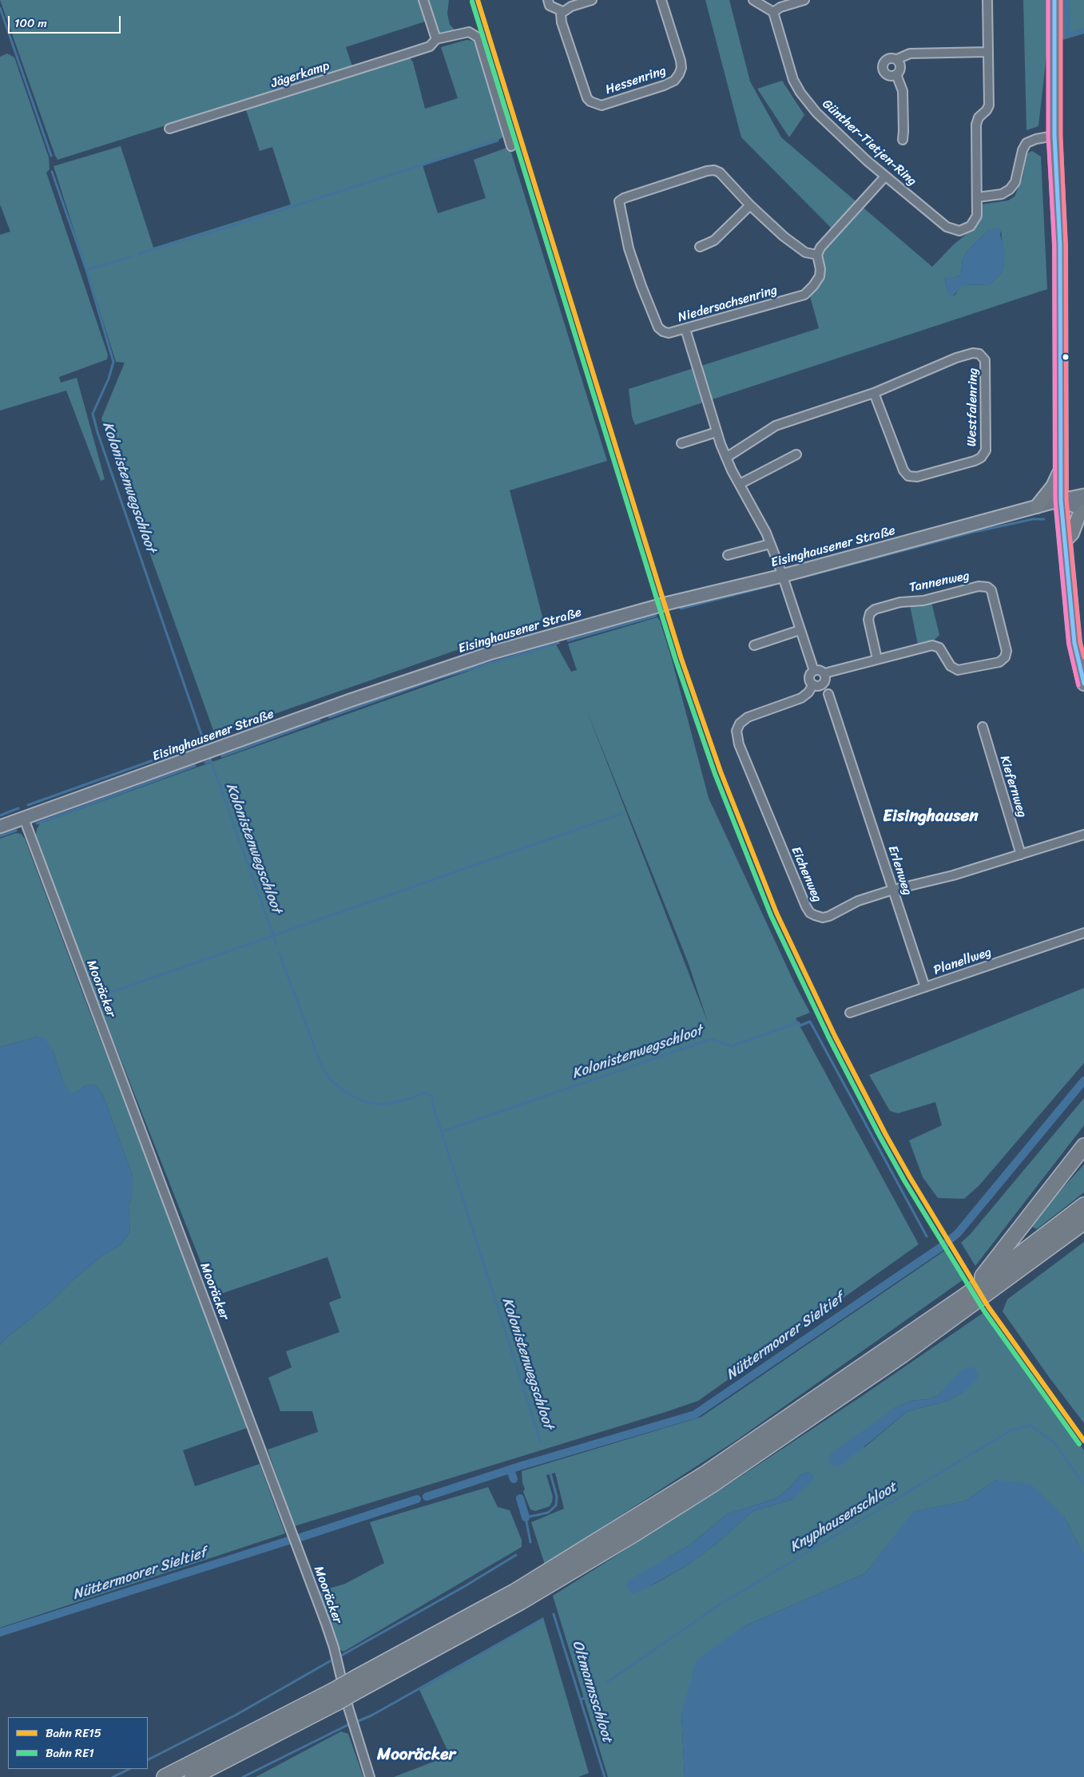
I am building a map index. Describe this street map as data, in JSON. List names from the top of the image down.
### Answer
{
  "streets": {
    "street": [
      "Jägerkamp",
      "Hessenring",
      "Günther-Tietjen-Ring",
      "Niedersachsenring",
      "Westfalenring",
      "Eisinghausener Straße",
      "Tannenweg",
      "Kiefernweg",
      "Erlenweg",
      "Eichenweg",
      "Planellweg",
      "Mooräcker"
    ]
  },
  "crossings": [
    ["Eisinghausener Straße", "Mooräcker"],
    ["Tannenweg", "Eichenweg"],
    ["Kiefernweg", "Eichenweg"],
    ["Erlenweg", "Eichenweg"],
    ["Erlenweg", "Planellweg"]
  ],
  "districts": ["Eisinghausen", "Mooräcker"],
  "water": [
    "Kolonistenwegschloot",
    "Nüttermoorer Sieltief",
    "Knyphausenschloot",
    "Oltmannsschloot"
  ],
  "lines": ["rail line RE15", "rail line RE1"],
  "legend": ["Bahn RE15", "Bahn RE1"],
  "scale_bar": "100 m"
}
